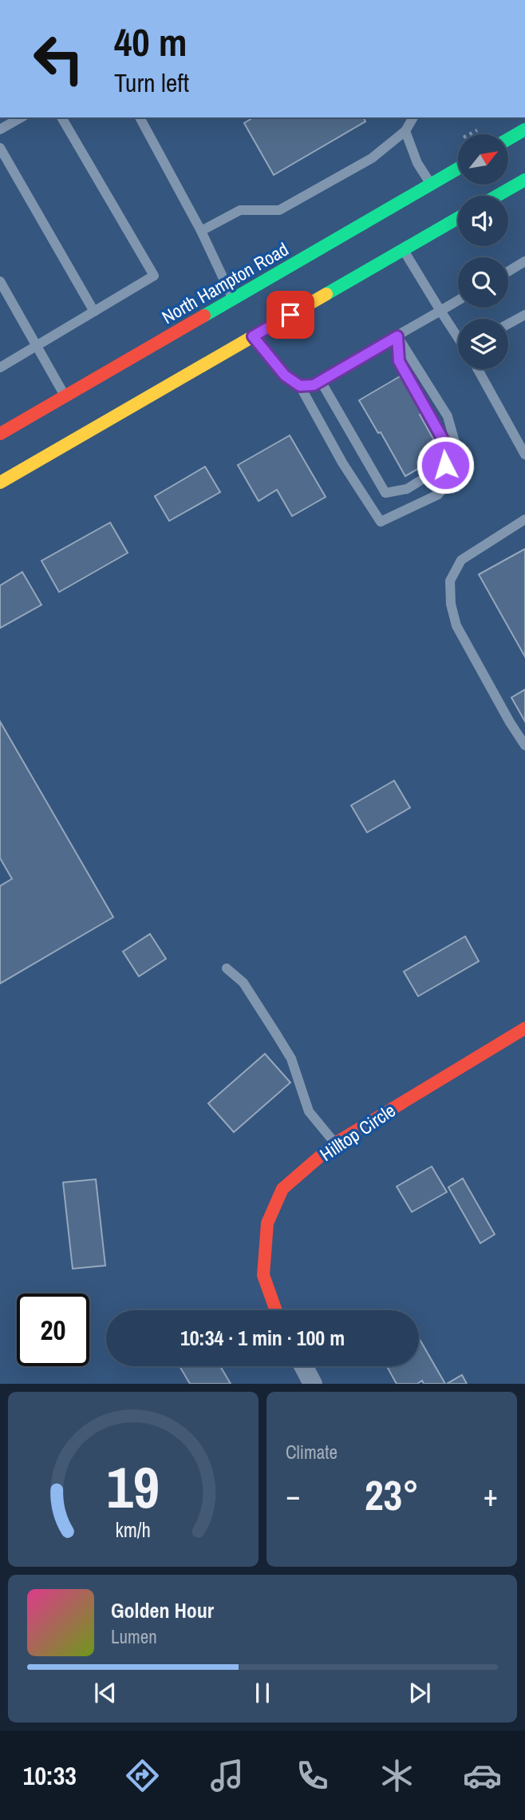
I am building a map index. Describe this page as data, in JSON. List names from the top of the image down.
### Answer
{
  "streets": {
    "main road": ["North Hampton Road", "Hilltop Circle"]
  },
  "north": "top right",
  "page": {
    "turn": ["40 m", "Turn left"],
    "limit": "20",
    "trip": "10:34 · 1 min · 100 m",
    "tile": "Climate",
    "heat": ["−", "23°", "+"],
    "song": ["Golden Hour", "Lumen"],
    "tabs": "10:33",
    "gauge": ["19", "km/h"]
  }
}
